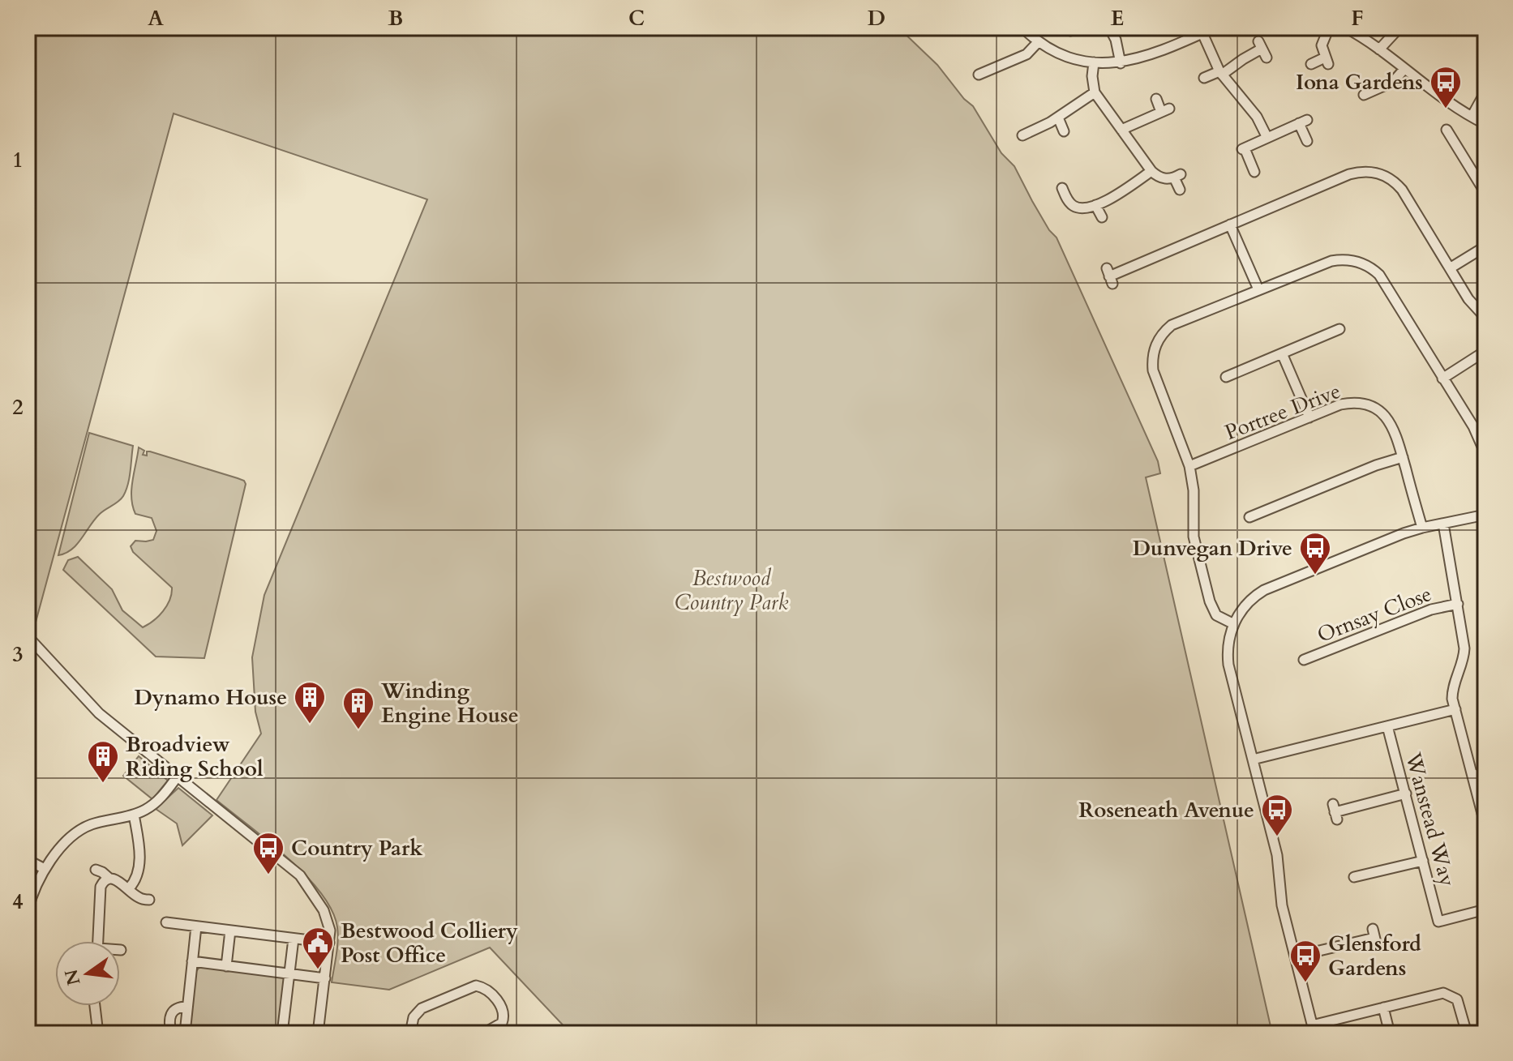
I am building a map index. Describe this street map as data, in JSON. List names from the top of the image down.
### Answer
{
  "streets": {
    "street": ["Portree Drive", "Ornsay Close", "Wanstead Way"]
  },
  "parks": ["Bestwood Country Park"],
  "places": {
    "bus stop": [
      "Iona Gardens",
      "Dunvegan Drive",
      "Roseneath Avenue",
      "Country Park",
      "Glensford Gardens"
    ],
    "building": ["Dynamo House", "Winding Engine House", "Broadview Riding School"],
    "public building": ["Bestwood Colliery Post Office"]
  },
  "north": "left",
  "grid": {
    "columns": [
      "A",
      "B",
      "C",
      "D",
      "E",
      "F"
    ],
    "rows": [
      "1",
      "2",
      "3",
      "4"
    ]
  }
}
